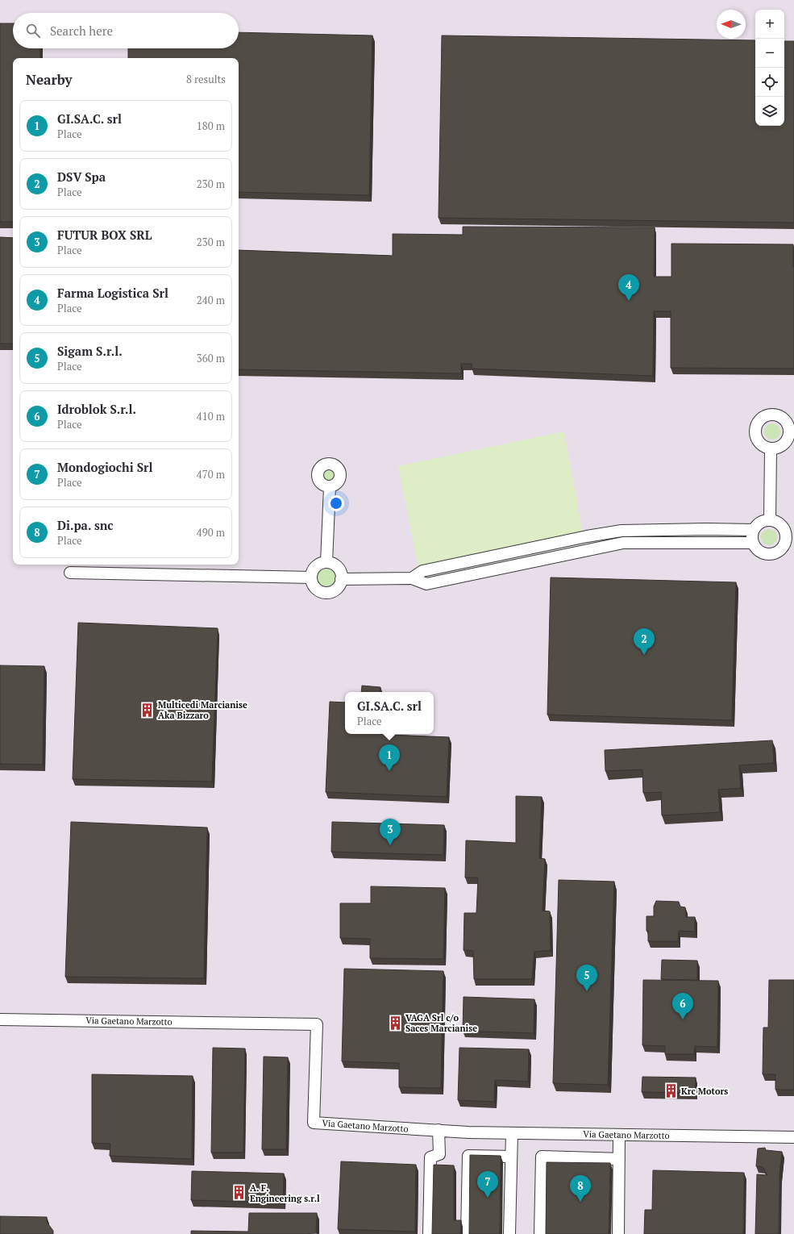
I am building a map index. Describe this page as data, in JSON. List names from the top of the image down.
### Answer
{
  "streets": {
    "street": ["Via Gaetano Marzotto"]
  },
  "places": {
    "building": [
      "Multicedi Marcianise Aka Bizzaro",
      "VAGA Srl c/o Saces Marcianise",
      "Krc Motors",
      "A. F. Engineering s.r.l"
    ]
  },
  "north": "left",
  "page": {
    "map_buttons": ["+", "−"],
    "search": "Search here",
    "heading": ["Nearby", "8 results"],
    "list": [
      {
        "mark": "1",
        "name": "GI.SA.C. srl",
        "note": "Place",
        "value": "180 m"
      },
      {
        "mark": "2",
        "name": "DSV Spa",
        "note": "Place",
        "value": "230 m"
      },
      {
        "mark": "3",
        "name": "FUTUR BOX SRL",
        "note": "Place",
        "value": "230 m"
      },
      {
        "mark": "4",
        "name": "Farma Logistica Srl",
        "note": "Place",
        "value": "240 m"
      },
      {
        "mark": "5",
        "name": "Sigam S.r.l.",
        "note": "Place",
        "value": "360 m"
      },
      {
        "mark": "6",
        "name": "Idroblok S.r.l.",
        "note": "Place",
        "value": "410 m"
      },
      {
        "mark": "7",
        "name": "Mondogiochi Srl",
        "note": "Place",
        "value": "470 m"
      },
      {
        "mark": "8",
        "name": "Di.pa. snc",
        "note": "Place",
        "value": "490 m"
      }
    ],
    "pins": [
      "4",
      "2",
      "1",
      "3",
      "5",
      "6",
      "7",
      "8"
    ],
    "popup": ["GI.SA.C. srl", "Place"]
  }
}
